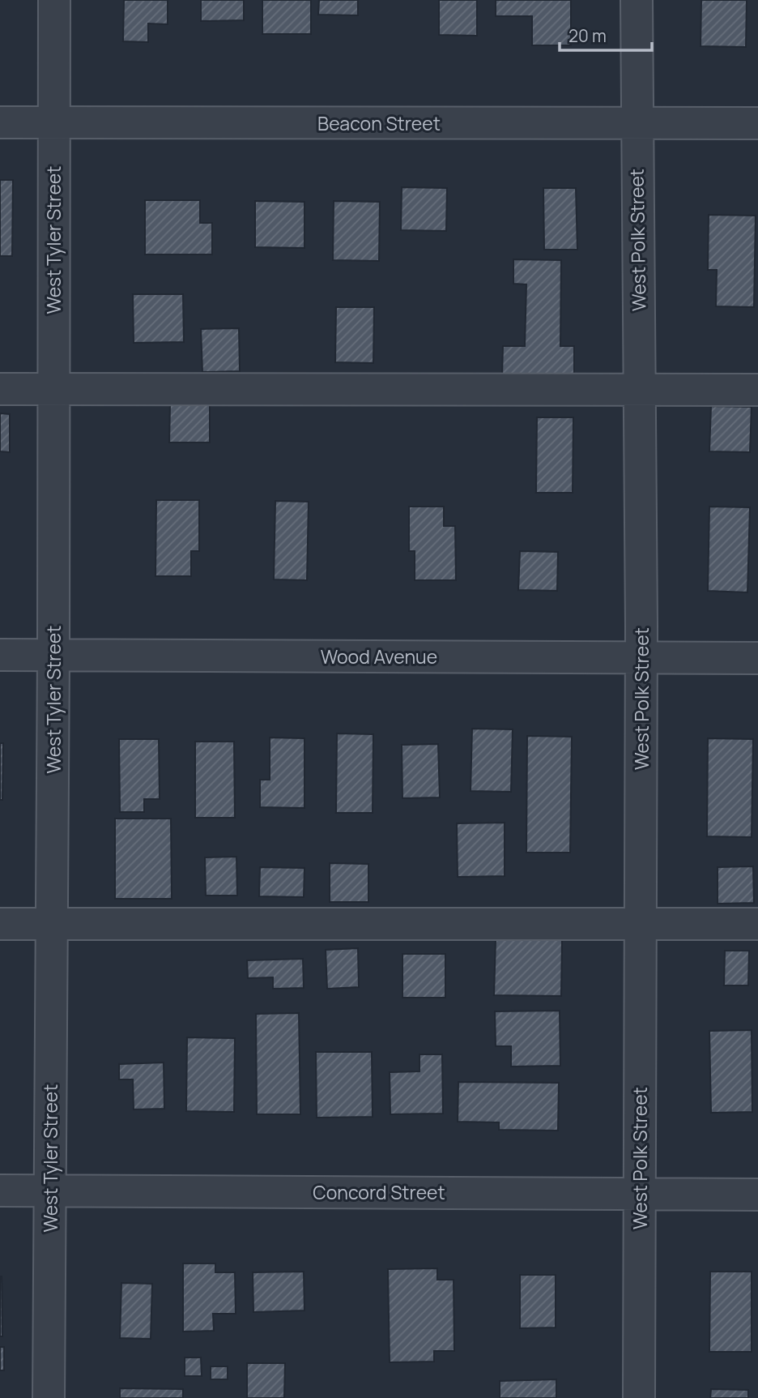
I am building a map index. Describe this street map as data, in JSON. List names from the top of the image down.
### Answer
{
  "streets": {
    "street": [
      "Beacon Street",
      "West Tyler Street",
      "West Polk Street",
      "Wood Avenue",
      "Concord Street"
    ]
  },
  "crossings": [
    ["Beacon Street", "West Tyler Street"],
    ["Beacon Street", "West Polk Street"],
    ["West Tyler Street", "Wood Avenue"],
    ["West Tyler Street", "Concord Street"],
    ["West Polk Street", "Wood Avenue"],
    ["West Polk Street", "Concord Street"]
  ],
  "scale_bar": "20 m"
}
